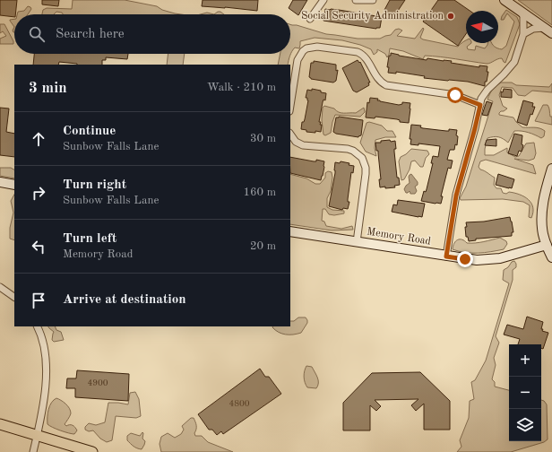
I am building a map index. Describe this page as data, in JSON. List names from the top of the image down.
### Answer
{
  "streets": {
    "street": ["Memory Road"]
  },
  "places": ["Social Security Administration"],
  "house_numbers": ["4900", "4800"],
  "north": "left",
  "page": {
    "search": "Search here",
    "heading": ["3 min", "Walk · 210 m"],
    "list": [
      ["Continue", "Sunbow Falls Lane", "30 m"],
      ["Turn right", "Sunbow Falls Lane", "160 m"],
      ["Turn left", "Memory Road", "20 m"],
      "Arrive at destination"
    ],
    "map_buttons": ["+", "−"]
  }
}
